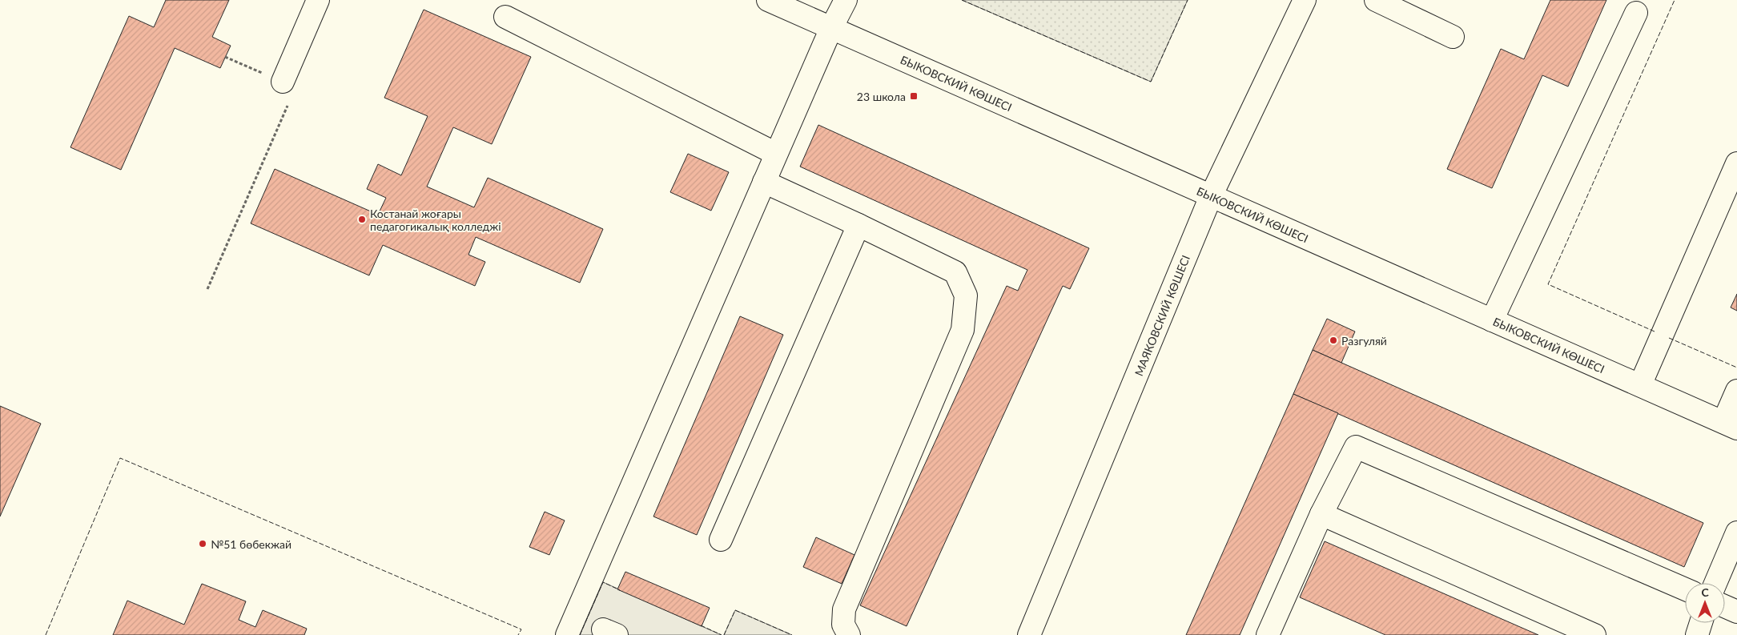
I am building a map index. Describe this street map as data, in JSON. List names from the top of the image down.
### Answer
{
  "streets": {
    "main road": ["БЫКОВСКИЙ КӨШЕСІ", "МАЯКОВСКИЙ КӨШЕСІ"]
  },
  "crossings": [
    ["БЫКОВСКИЙ КӨШЕСІ", "МАЯКОВСКИЙ КӨШЕСІ"]
  ],
  "places": {
    "transit": ["23 школа"],
    "other": ["Костанай жоғары педагогикалық колледжі", "Разгуляй", "№51 бөбекжай"]
  },
  "north": "top"
}
